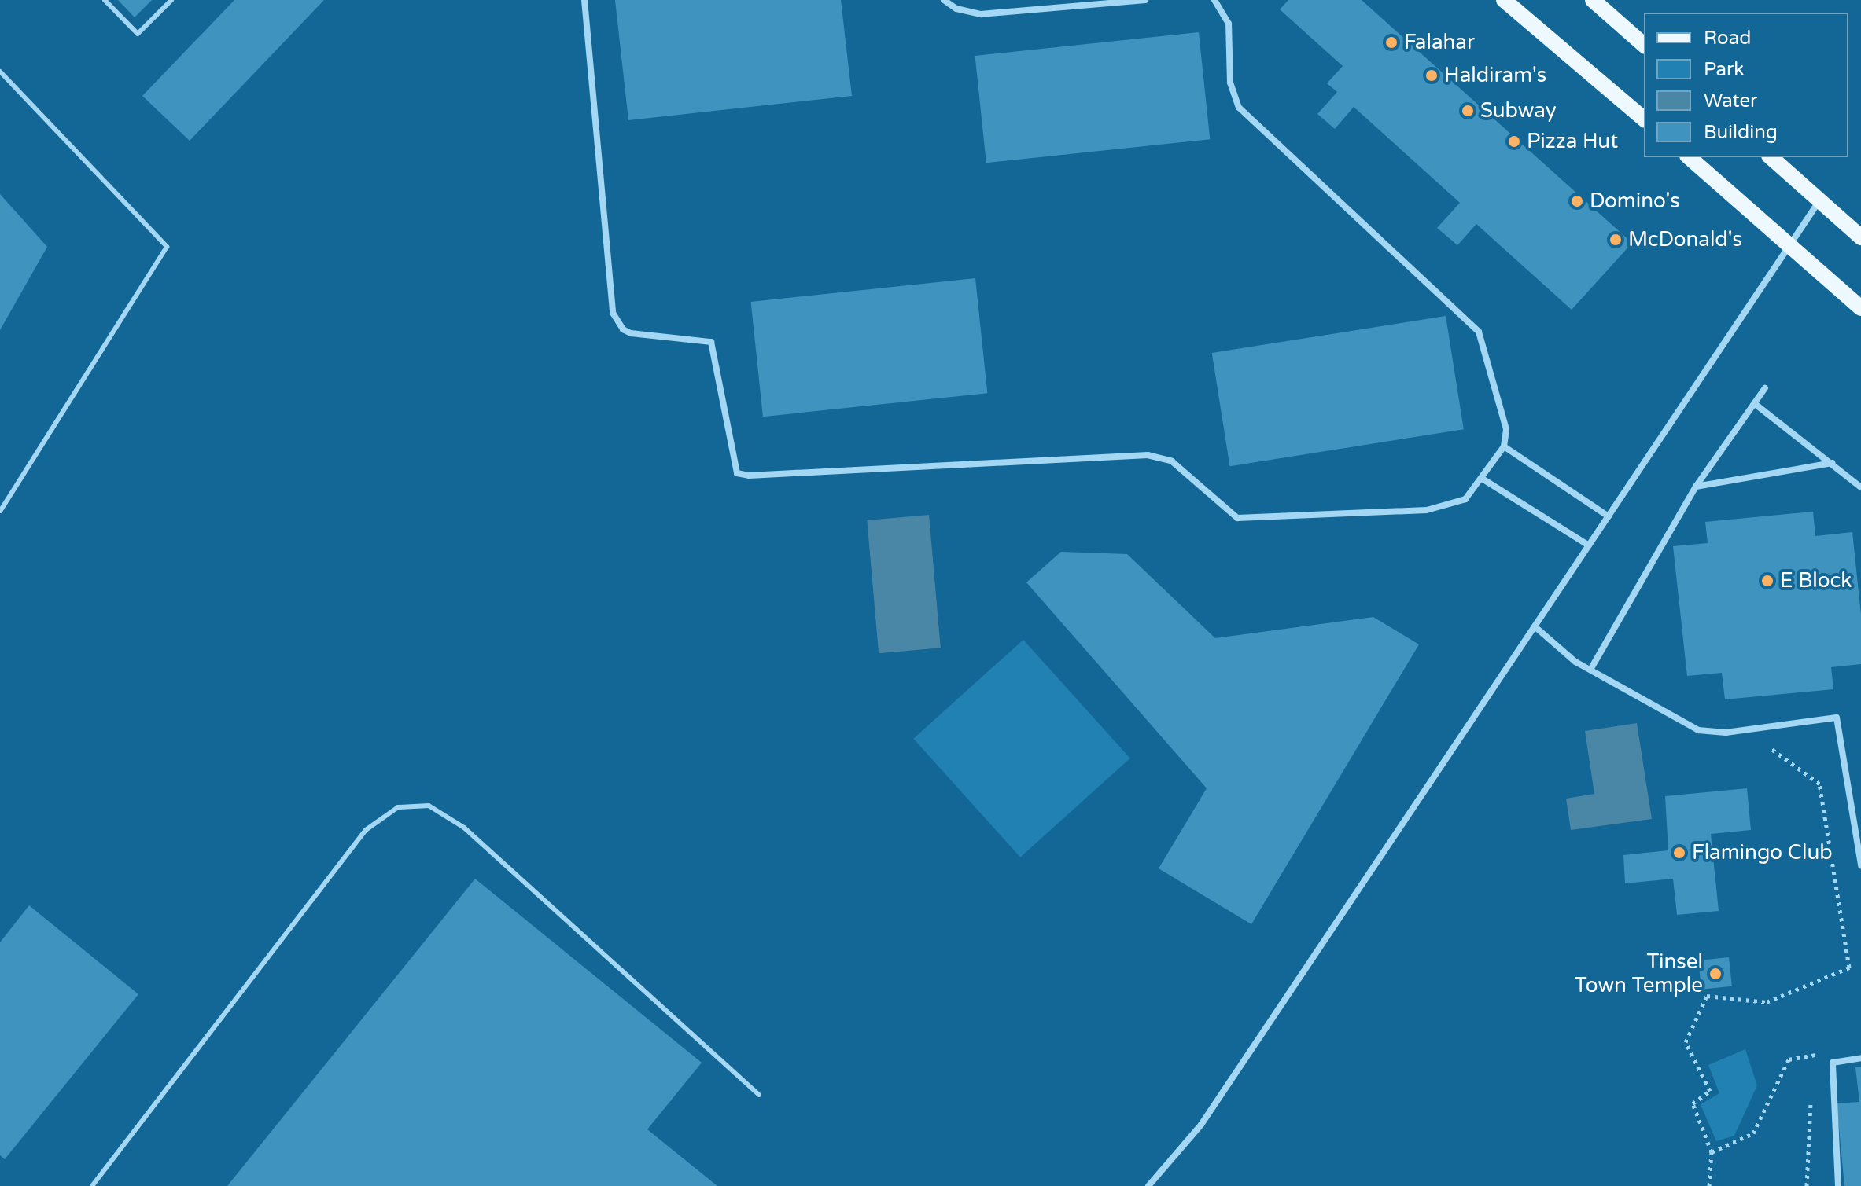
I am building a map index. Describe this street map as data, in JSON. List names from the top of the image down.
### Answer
{
  "places": [
    "Falahar",
    "Haldiram's",
    "Subway",
    "Pizza Hut",
    "Domino's",
    "McDonald's",
    "E Block",
    "Flamingo Club",
    "Tinsel Town Temple"
  ],
  "legend": [
    "Road",
    "Park",
    "Water",
    "Building"
  ]
}
